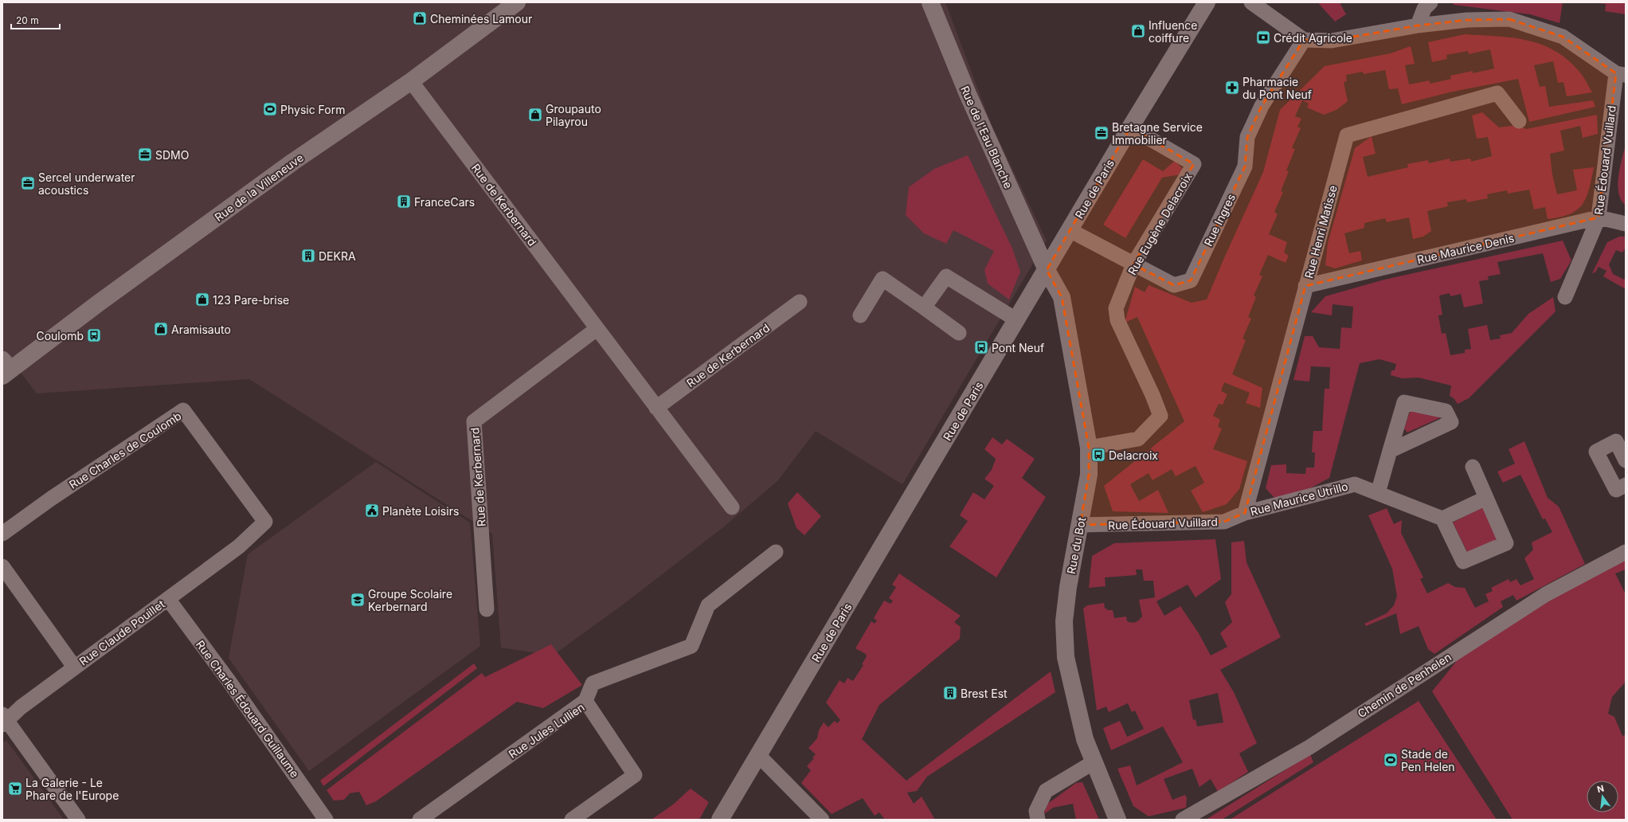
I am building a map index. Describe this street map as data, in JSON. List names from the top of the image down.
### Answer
{
  "streets": {
    "main road": [
      "Rue de l'Eau Blanche",
      "Rue de la Villeneuve",
      "Rue de Paris",
      "Rue du Bot"
    ],
    "street": [
      "Rue Édouard Vuillard",
      "Rue de Kerbernard",
      "Rue Ingres",
      "Rue Eugène Delacroix",
      "Rue Henri Matisse",
      "Rue Maurice Denis",
      "Rue Charles de Coulomb",
      "Rue Maurice Utrillo",
      "Rue Claude Pouillet",
      "Chemin de Penhelen",
      "Rue Charles Édouard Guillaume",
      "Rue Jules Lullien"
    ]
  },
  "crossings": [
    ["Rue de l'Eau Blanche", "Rue de Paris"],
    ["Rue de l'Eau Blanche", "Rue du Bot"],
    ["Rue Édouard Vuillard", "Rue Henri Matisse"],
    ["Rue Édouard Vuillard", "Rue Maurice Denis"],
    ["Rue Édouard Vuillard", "Rue Maurice Utrillo"],
    ["Rue Édouard Vuillard", "Rue du Bot"],
    ["Rue de la Villeneuve", "Rue de Kerbernard"],
    ["Rue de Paris", "Rue Ingres"],
    ["Rue de Paris", "Rue Eugène Delacroix"],
    ["Rue de Paris", "Rue du Bot"],
    ["Rue Ingres", "Rue Eugène Delacroix"],
    ["Rue Eugène Delacroix", "Rue du Bot"],
    ["Rue Henri Matisse", "Rue Maurice Denis"],
    ["Rue Henri Matisse", "Rue Maurice Utrillo"],
    ["Rue Charles de Coulomb", "Rue Claude Pouillet"],
    ["Rue Claude Pouillet", "Rue Charles Édouard Guillaume"]
  ],
  "places": {
    "shop": [
      "Cheminées Lamour",
      "Influence coiffure",
      "Groupauto Pilayrou",
      "123 Pare-brise",
      "Aramisauto"
    ],
    "bank": ["Crédit Agricole"],
    "pharmacy": ["Pharmacie du Pont Neuf"],
    "sports": ["Physic Form", "Stade de Pen Helen"],
    "office": ["Bretagne Service Immobilier", "SDMO", "Sercel underwater acoustics"],
    "building": ["FranceCars", "DEKRA", "Brest Est"],
    "bus stop": ["Coulomb", "Pont Neuf", "Delacroix"],
    "public building": ["Planète Loisirs"],
    "school or university": ["Groupe Scolaire Kerbernard"],
    "supermarket": ["La Galerie - Le Phare de l'Europe"]
  },
  "scale_bar": "20 m",
  "north": "top"
}
